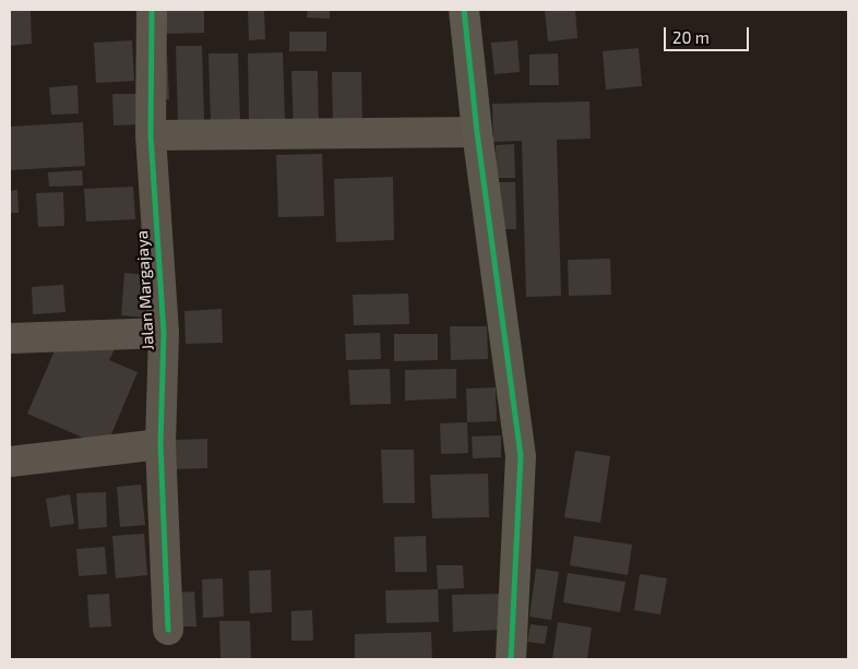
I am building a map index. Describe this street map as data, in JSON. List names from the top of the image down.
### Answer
{
  "streets": {
    "street": ["Jalan Margajaya"]
  },
  "scale_bar": "20 m"
}
